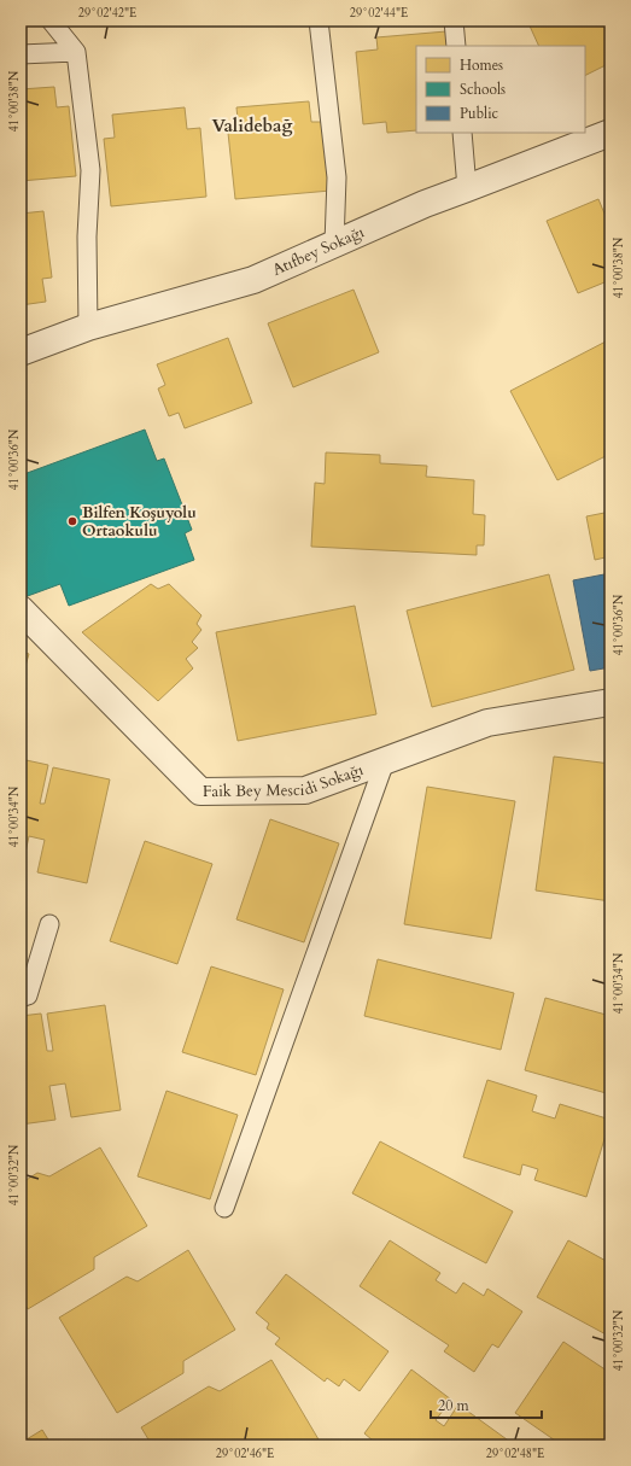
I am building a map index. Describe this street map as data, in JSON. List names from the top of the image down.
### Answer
{
  "streets": {
    "street": ["Atıfbey Sokağı", "Faik Bey Mescidi Sokağı"]
  },
  "districts": ["Validebağ"],
  "places": ["Bilfen Koşuyolu Ortaokulu"],
  "legend": ["Homes", "Schools", "Public"],
  "scale_bar": "20 m",
  "coordinates": [
    "29°02'42\"E",
    "29°02'44\"E",
    "41°00'38\"N",
    "41°00'36\"N",
    "41°00'34\"N",
    "41°00'32\"N",
    "29°02'46\"E",
    "29°02'48\"E"
  ]
}
